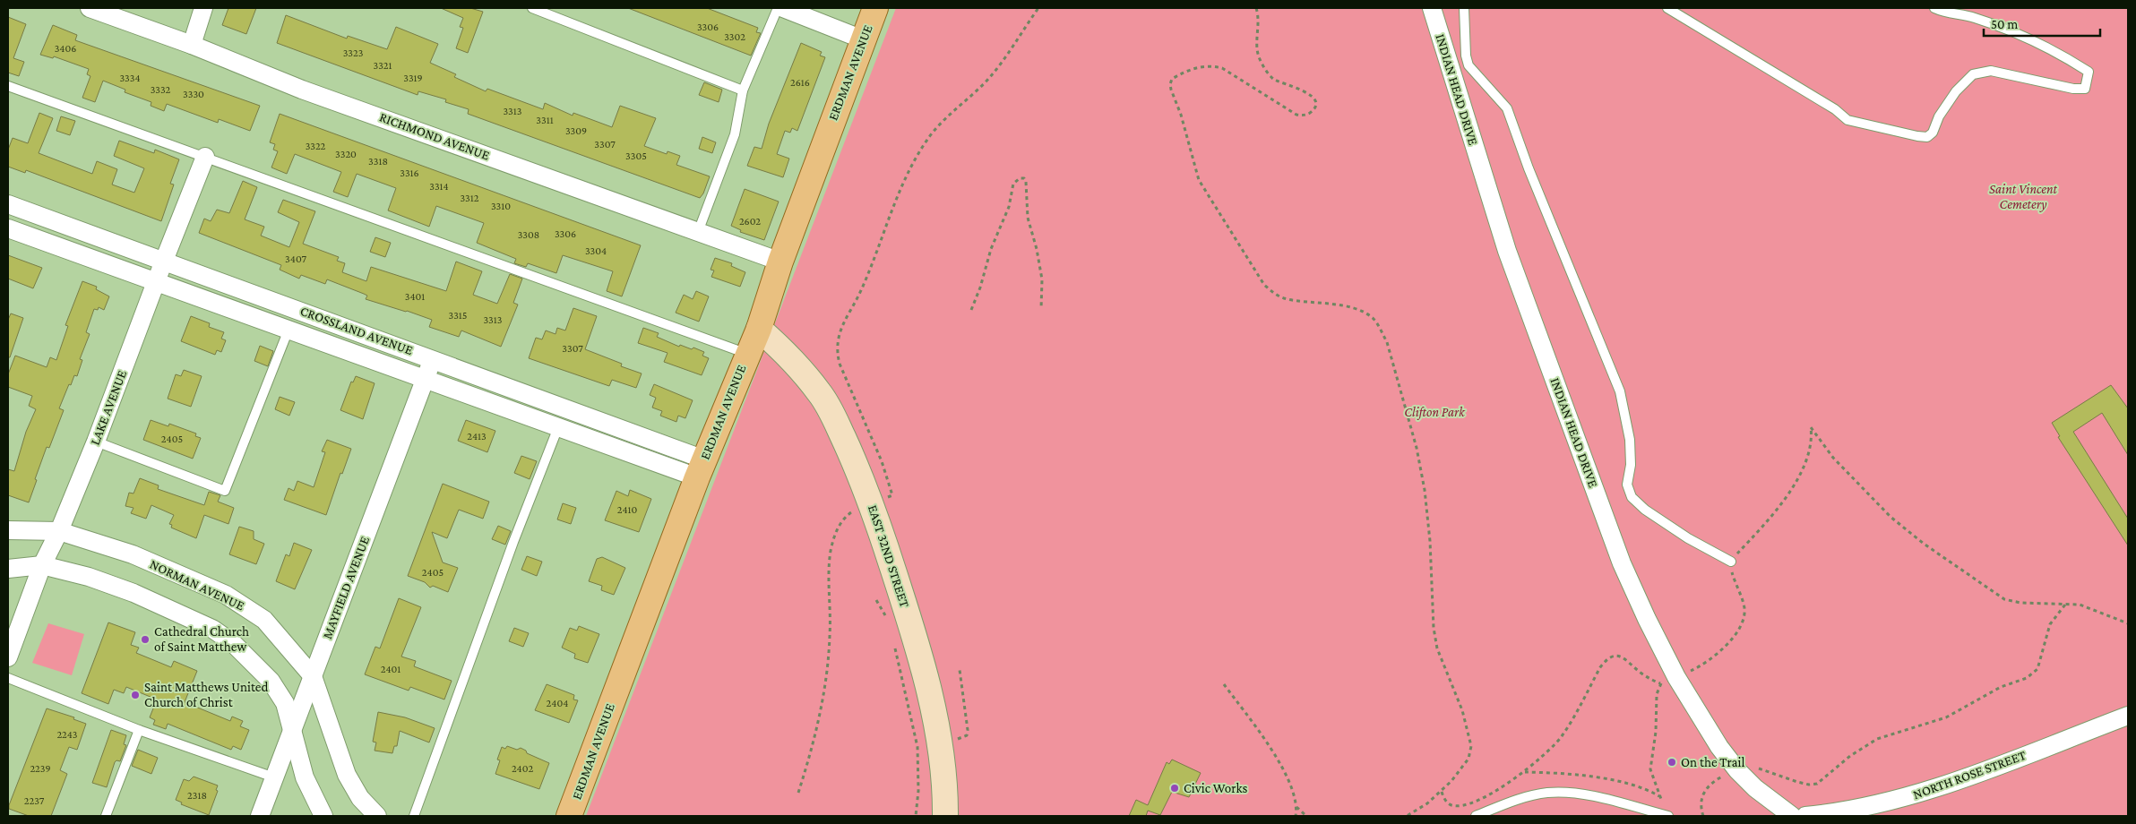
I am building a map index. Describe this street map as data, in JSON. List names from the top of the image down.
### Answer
{
  "streets": {
    "main road": ["ERDMAN AVENUE"],
    "street": [
      "INDIAN HEAD DRIVE",
      "RICHMOND AVENUE",
      "CROSSLAND AVENUE",
      "LAKE AVENUE",
      "EAST 32ND STREET",
      "NORMAN AVENUE",
      "MAYFIELD AVENUE",
      "NORTH ROSE STREET"
    ]
  },
  "crossings": [
    ["ERDMAN AVENUE", "RICHMOND AVENUE"],
    ["ERDMAN AVENUE", "CROSSLAND AVENUE"],
    ["ERDMAN AVENUE", "EAST 32ND STREET"],
    ["CROSSLAND AVENUE", "LAKE AVENUE"],
    ["CROSSLAND AVENUE", "MAYFIELD AVENUE"],
    ["LAKE AVENUE", "NORMAN AVENUE"],
    ["NORMAN AVENUE", "MAYFIELD AVENUE"]
  ],
  "parks": ["Saint Vincent Cemetery", "Clifton Park"],
  "places": [
    "Cathedral Church of Saint Matthew",
    "Saint Matthews United Church of Christ",
    "On the Trail",
    "Civic Works"
  ],
  "house_numbers": [
    "3306",
    "3302",
    "3406",
    "3323",
    "3321",
    "3334",
    "3319",
    "2616",
    "3332",
    "3330",
    "3313",
    "3311",
    "3309",
    "3307",
    "3322",
    "3320",
    "3305",
    "3318",
    "3316",
    "3314",
    "3312",
    "3310",
    "2602",
    "3306",
    "3308",
    "3304",
    "3407",
    "3401",
    "3315",
    "3313",
    "3307",
    "2413",
    "2405",
    "2410",
    "2405",
    "2401",
    "2404",
    "2243",
    "2239",
    "2402",
    "2318",
    "2237"
  ],
  "scale_bar": "50 m"
}
